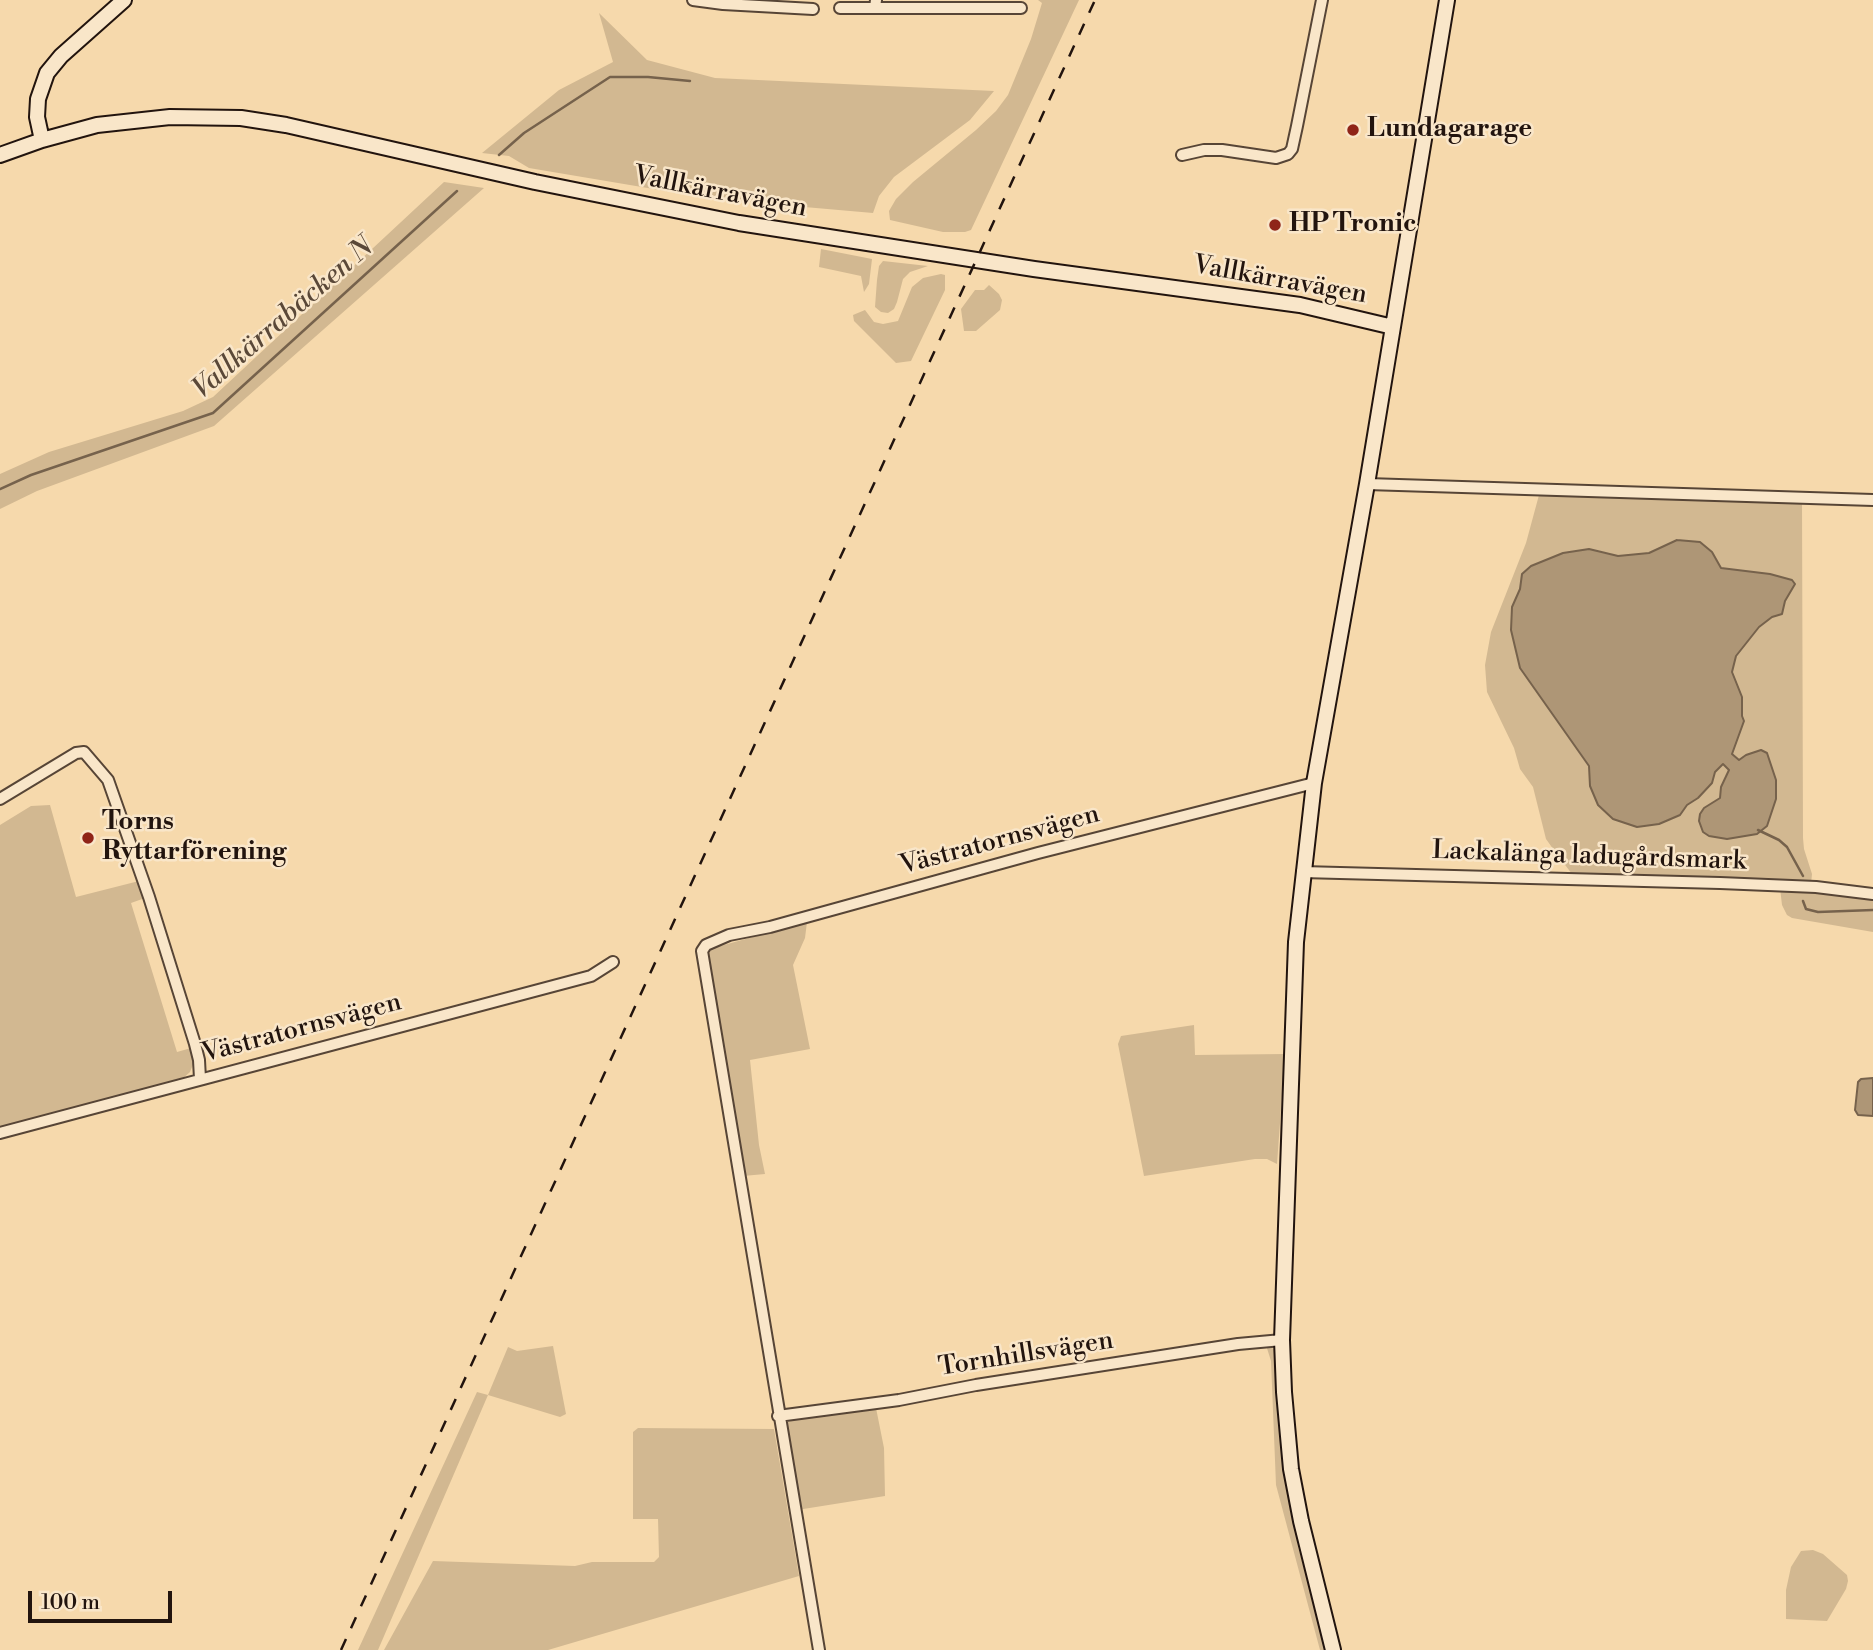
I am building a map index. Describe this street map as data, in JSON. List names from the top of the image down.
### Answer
{
  "streets": {
    "main road": ["Vallkärravägen"],
    "street": ["Västratornsvägen", "Lackalänga ladugårdsmark", "Tornhillsvägen"]
  },
  "crossings": [
    ["Västratornsvägen", "Tornhillsvägen"]
  ],
  "water": ["Vallkärrabäcken N"],
  "places": ["Lundagarage", "HP Tronic", "Torns Ryttarförening"],
  "scale_bar": "100 m"
}
